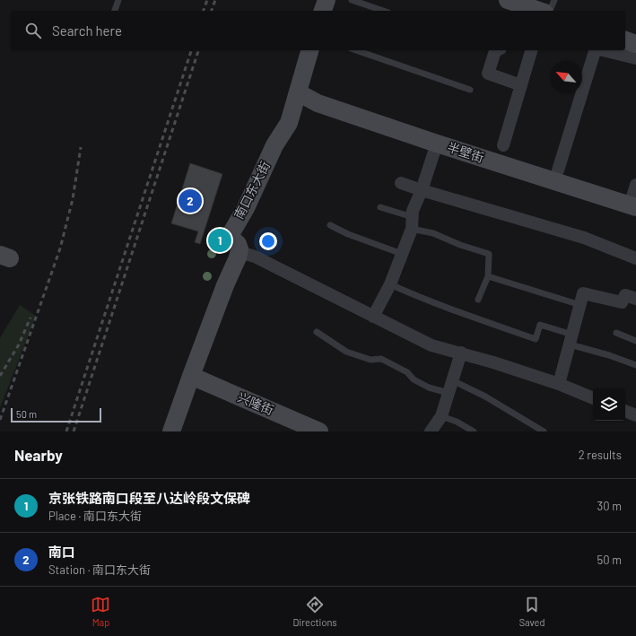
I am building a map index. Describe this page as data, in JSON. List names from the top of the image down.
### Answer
{
  "streets": {
    "street": ["半壁街", "南口东大街", "兴隆街"]
  },
  "crossings": [
    ["半壁街", "南口东大街"]
  ],
  "scale_bar": "50 m",
  "north": "top left",
  "page": {
    "search": "Search here",
    "pins": ["2", "1"],
    "scale": "50 m",
    "heading": ["Nearby", "2 results"],
    "list": [
      {
        "mark": "1",
        "name": "京张铁路南口段至八达岭段文保碑",
        "note": "Place · 南口东大街",
        "value": "30 m"
      },
      {
        "mark": "2",
        "name": "南口",
        "note": "Station · 南口东大街",
        "value": "50 m"
      }
    ],
    "nav": ["Map", "Directions", "Saved"]
  }
}
